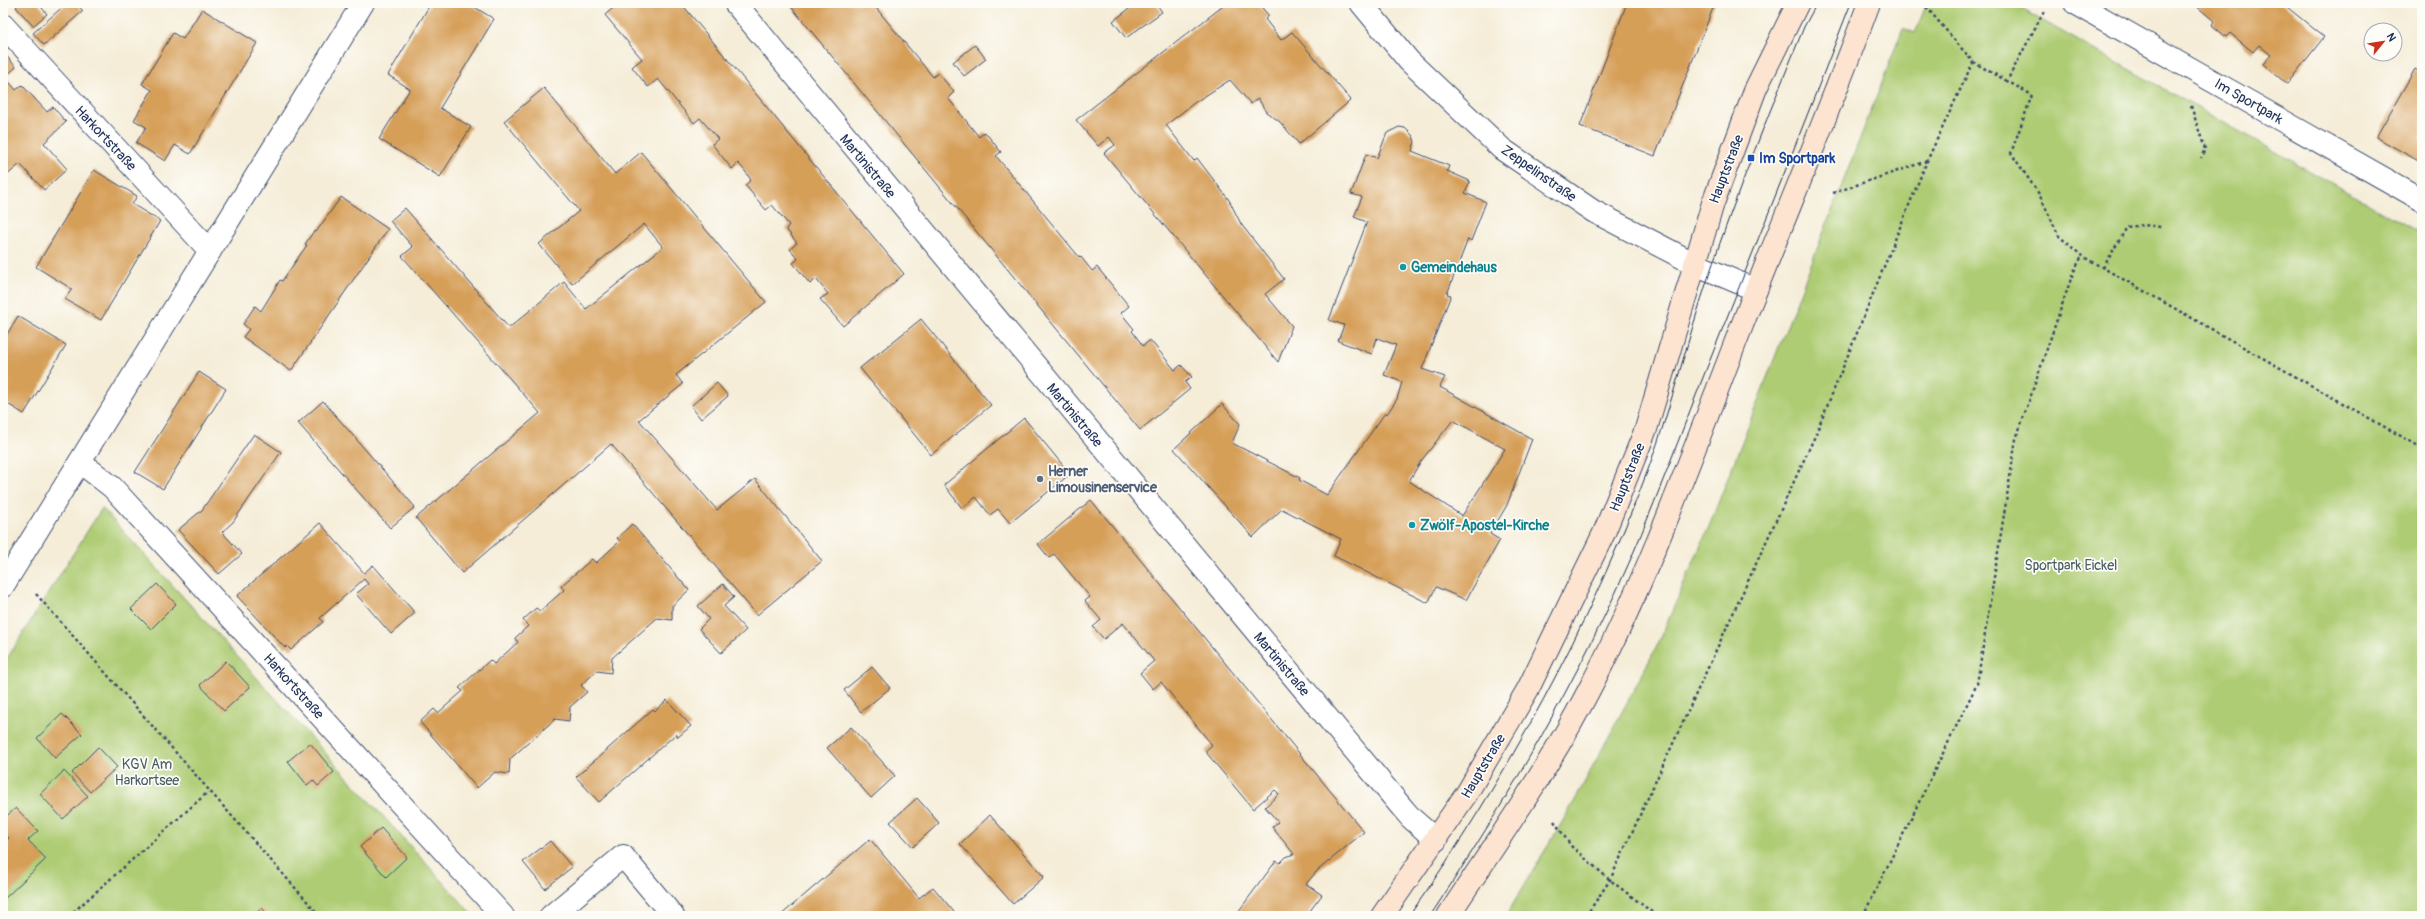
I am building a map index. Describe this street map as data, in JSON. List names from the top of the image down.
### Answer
{
  "streets": {
    "street": [
      "Im Sportpark",
      "Harkortstraße",
      "Martinistraße",
      "Hauptstraße",
      "Zeppelinstraße"
    ]
  },
  "crossings": [
    ["Martinistraße", "Hauptstraße"],
    ["Hauptstraße", "Zeppelinstraße"]
  ],
  "parks": ["Sportpark Eickel", "KGV Am Harkortsee"],
  "places": {
    "transit": ["Im Sportpark"],
    "other": ["Gemeindehaus", "Herner Limousinenservice", "Zwölf-Apostel-Kirche"]
  },
  "north": "top right"
}
